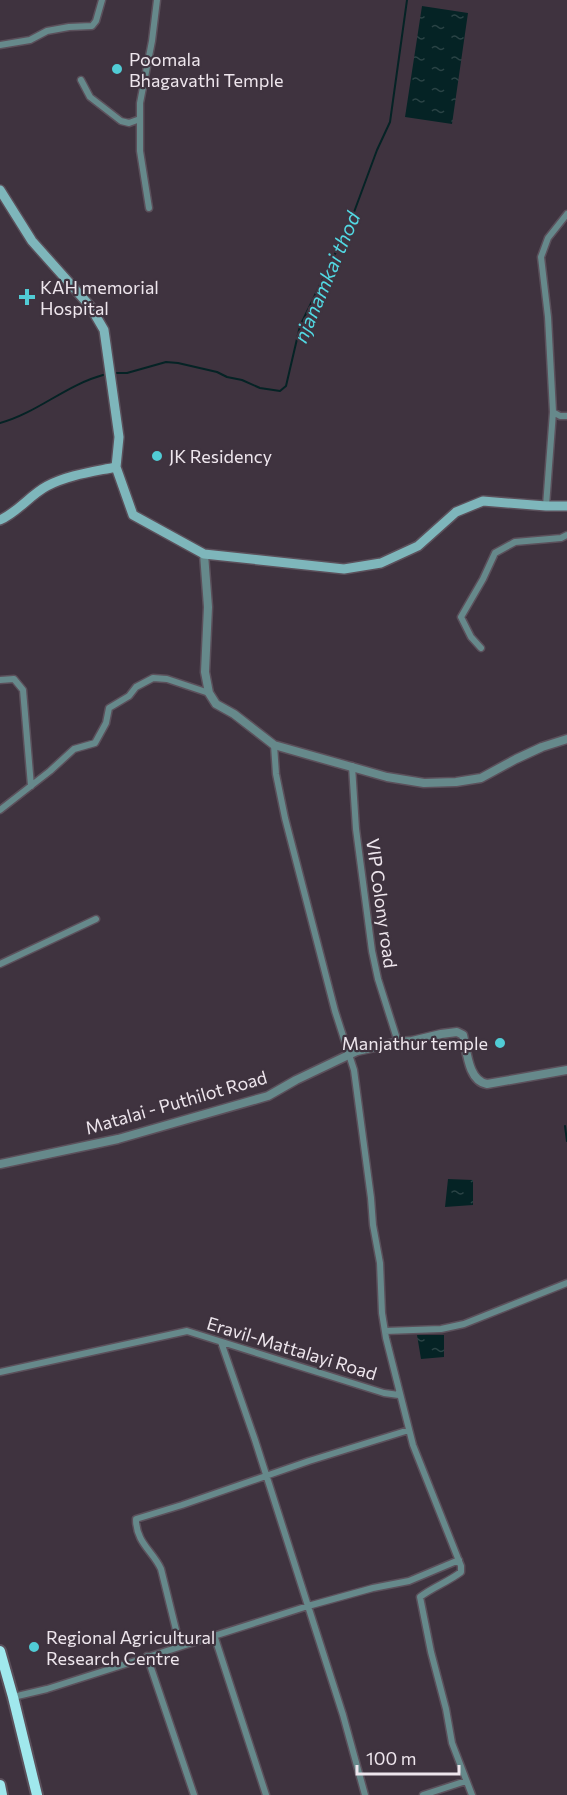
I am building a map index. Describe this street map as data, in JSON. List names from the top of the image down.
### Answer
{
  "streets": {
    "street": ["VIP Colony road", "Matalai - Puthilot Road", "Eravil-Mattalayi Road"]
  },
  "crossings": [
    ["VIP Colony road", "Matalai - Puthilot Road"]
  ],
  "water": ["njanamkai thod"],
  "places": {
    "other": [
      "Poomala Bhagavathi Temple",
      "JK Residency",
      "Manjathur temple",
      "Regional Agricultural Research Centre"
    ],
    "health": ["KAH memorial Hospital"]
  },
  "scale_bar": "100 m"
}
